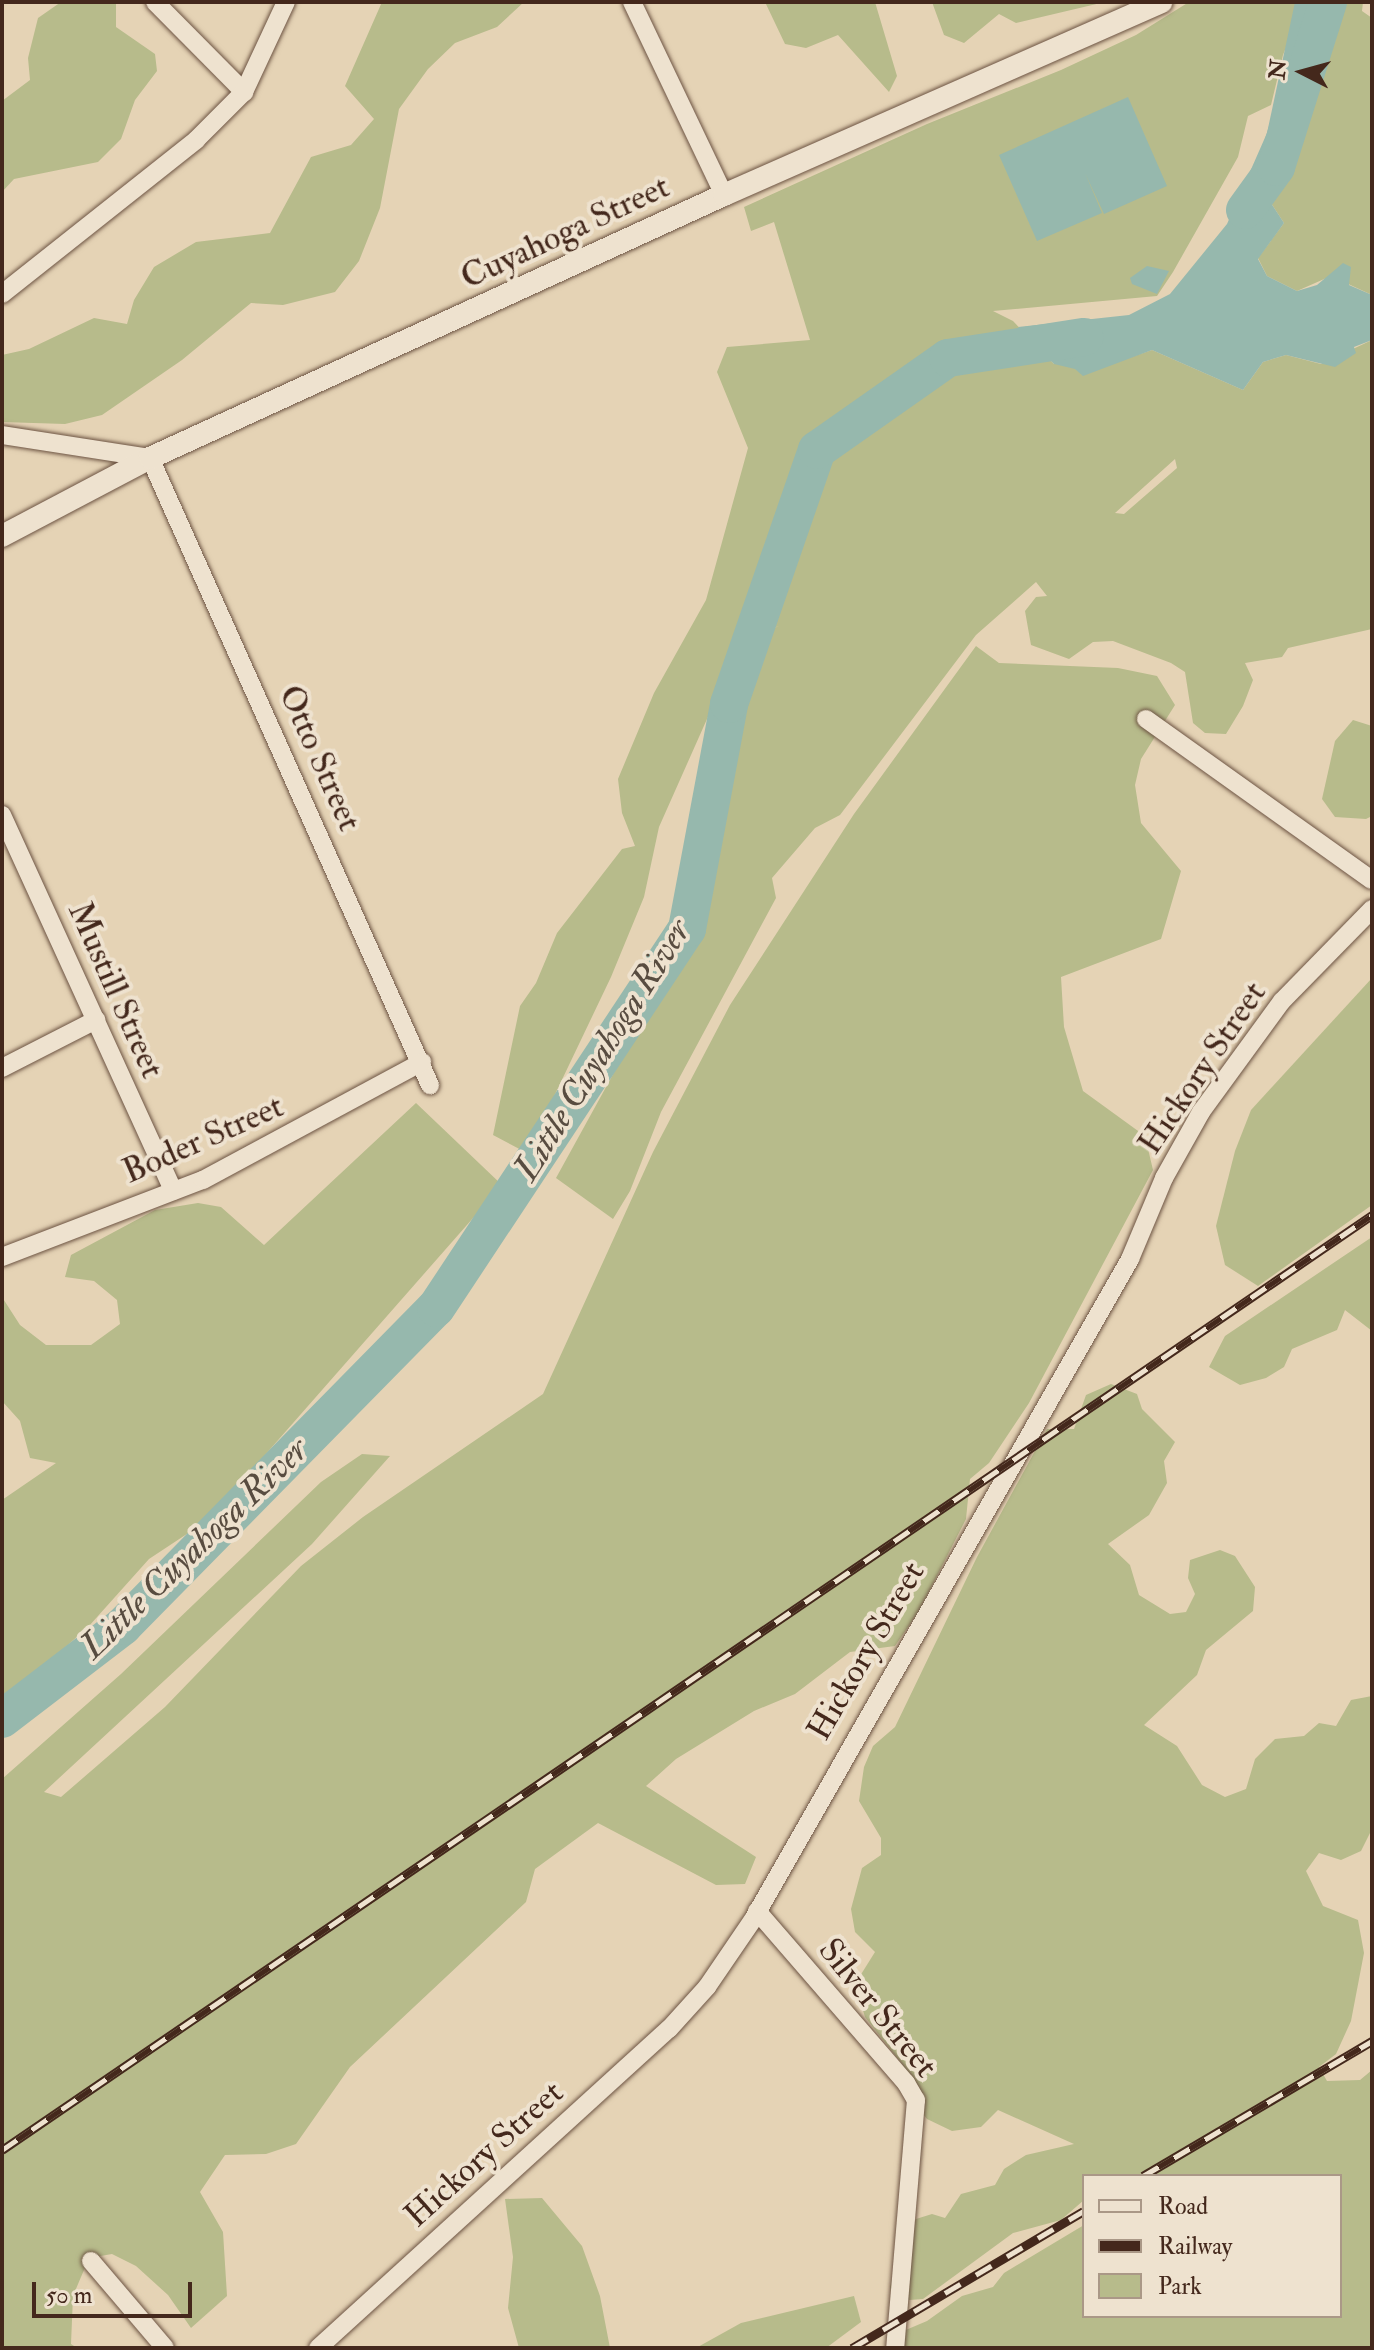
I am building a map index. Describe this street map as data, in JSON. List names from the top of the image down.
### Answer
{
  "streets": {
    "street": [
      "Cuyahoga Street",
      "Otto Street",
      "Mustill Street",
      "Hickory Street",
      "Boder Street",
      "Silver Street"
    ]
  },
  "crossings": [
    ["Cuyahoga Street", "Otto Street"],
    ["Otto Street", "Boder Street"],
    ["Mustill Street", "Boder Street"],
    ["Hickory Street", "Silver Street"]
  ],
  "water": ["Little Cuyahoga River"],
  "legend": ["Road", "Railway", "Park"],
  "scale_bar": "50 m",
  "north": "left"
}
